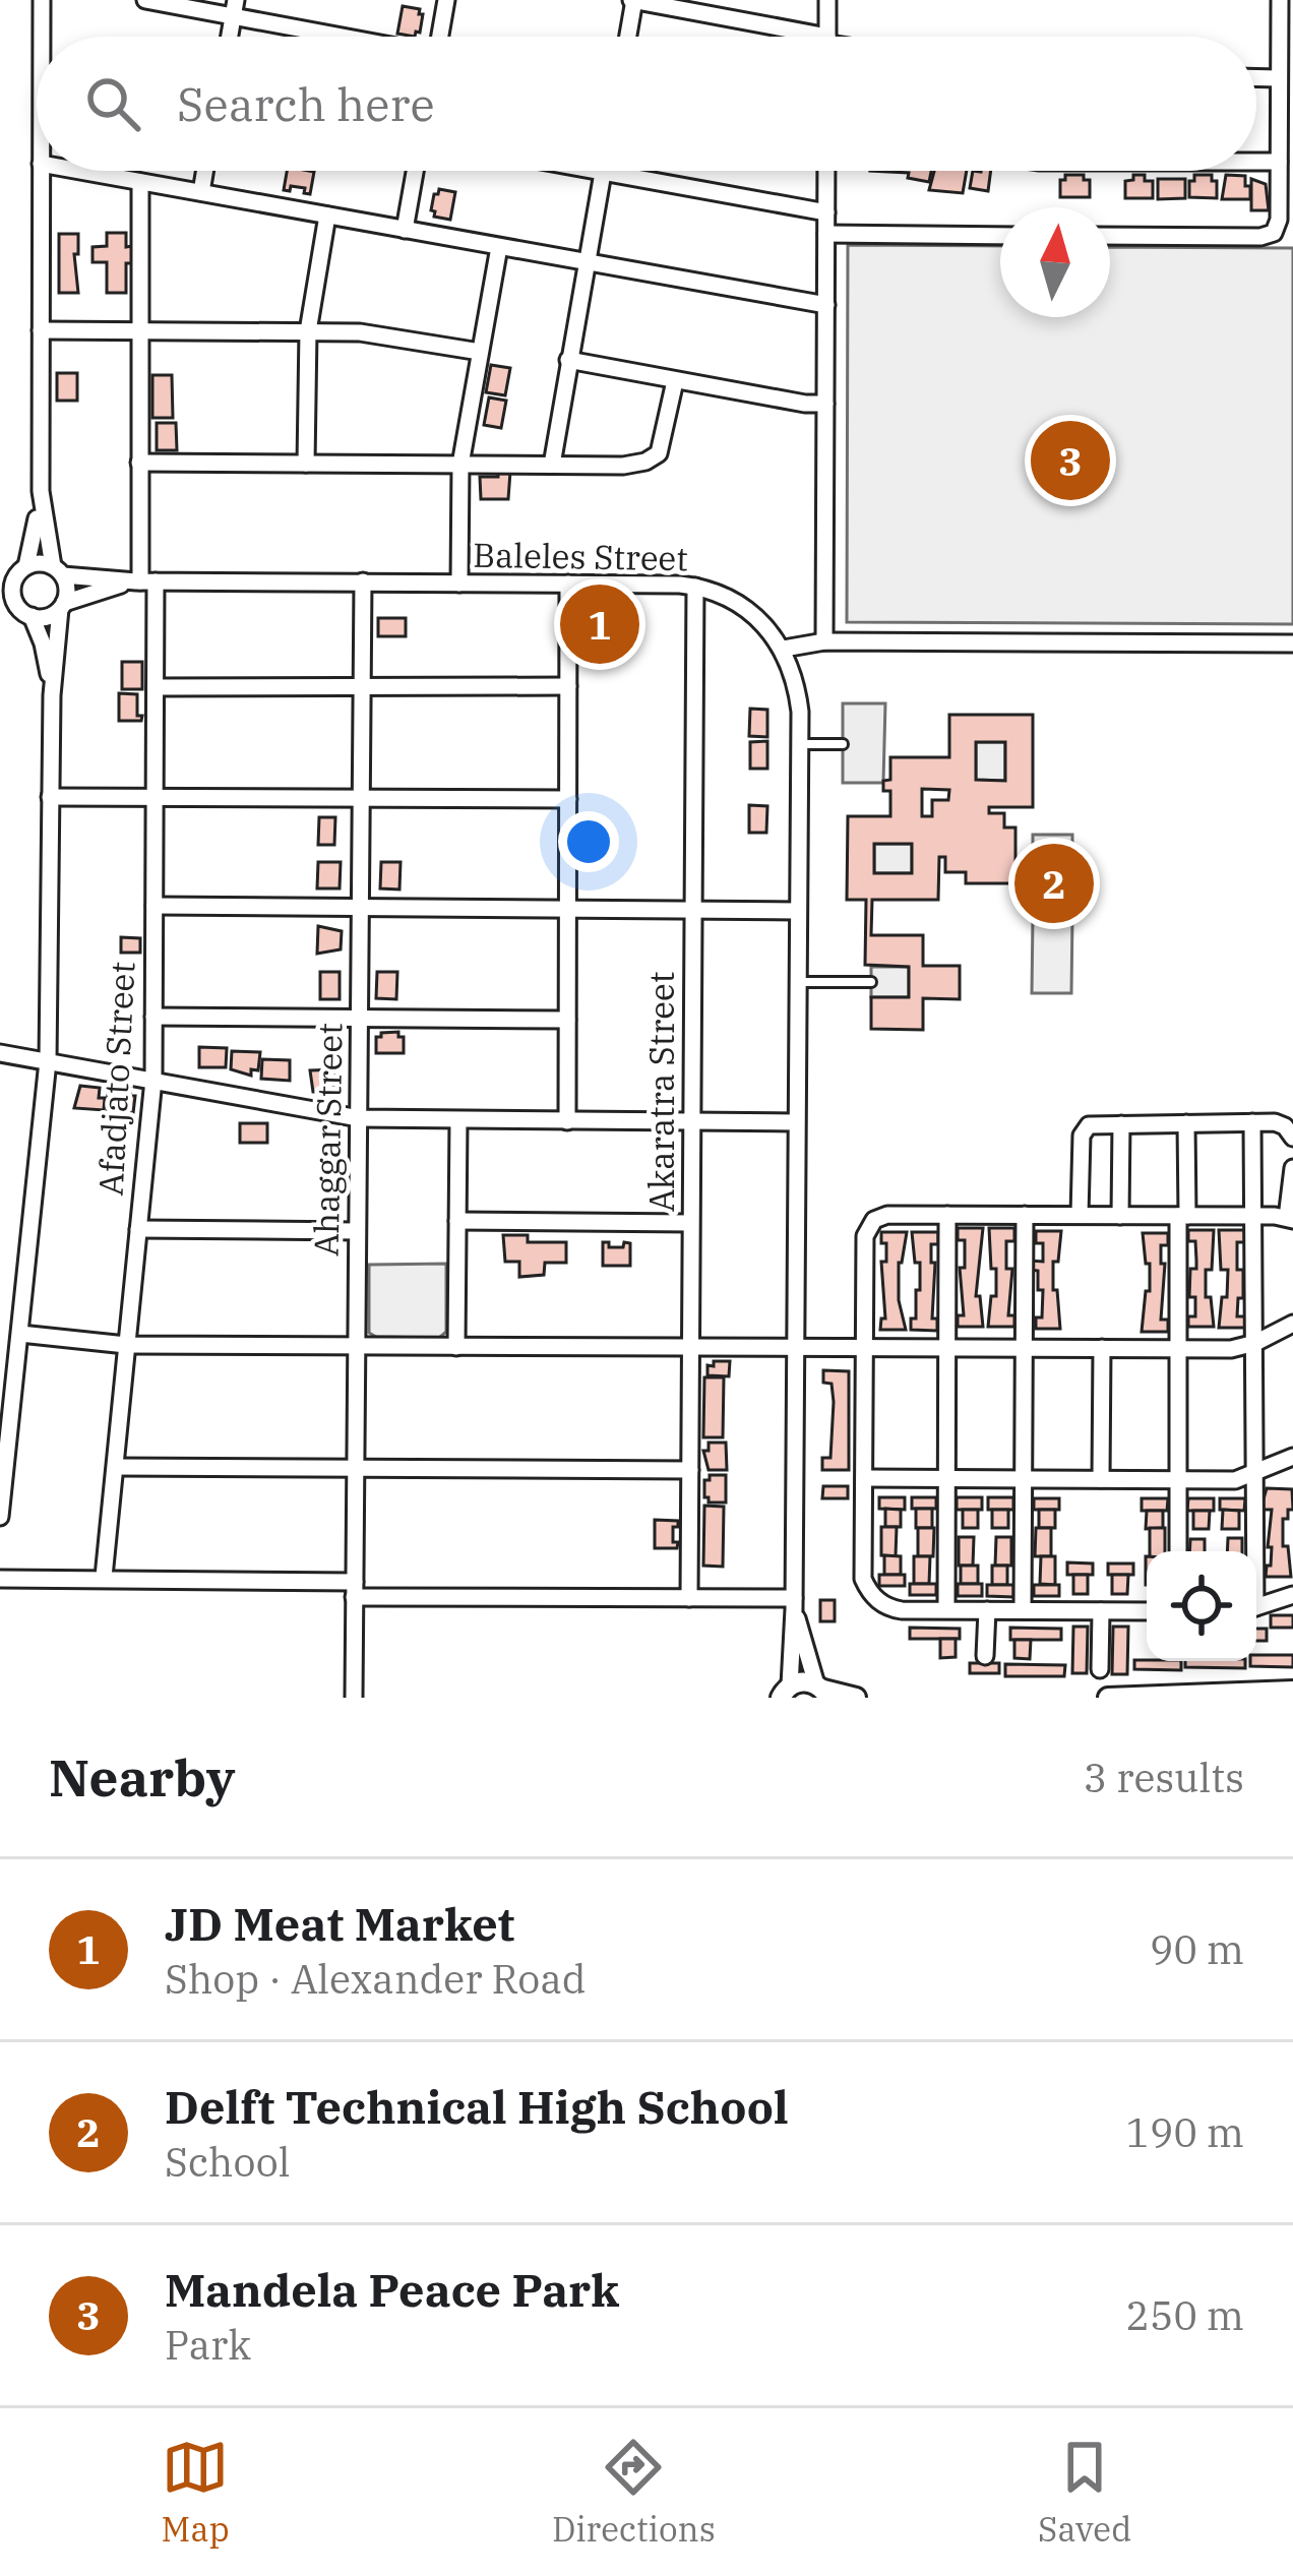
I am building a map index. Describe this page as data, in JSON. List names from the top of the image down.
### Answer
{
  "streets": {
    "street": [
      "Baleles Street",
      "Afadjato Street",
      "Akaratra Street",
      "Ahaggar Street"
    ]
  },
  "crossings": [
    ["Baleles Street", "Afadjato Street"],
    ["Baleles Street", "Akaratra Street"],
    ["Baleles Street", "Ahaggar Street"]
  ],
  "north": "top",
  "page": {
    "search": "Search here",
    "pins": ["3", "1", "2"],
    "heading": ["Nearby", "3 results"],
    "list": [
      {
        "mark": "1",
        "name": "JD Meat Market",
        "note": "Shop · Alexander Road",
        "value": "90 m"
      },
      {
        "mark": "2",
        "name": "Delft Technical High School",
        "note": "School",
        "value": "190 m"
      },
      {
        "mark": "3",
        "name": "Mandela Peace Park",
        "note": "Park",
        "value": "250 m"
      }
    ],
    "nav": ["Map", "Directions", "Saved"]
  }
}
